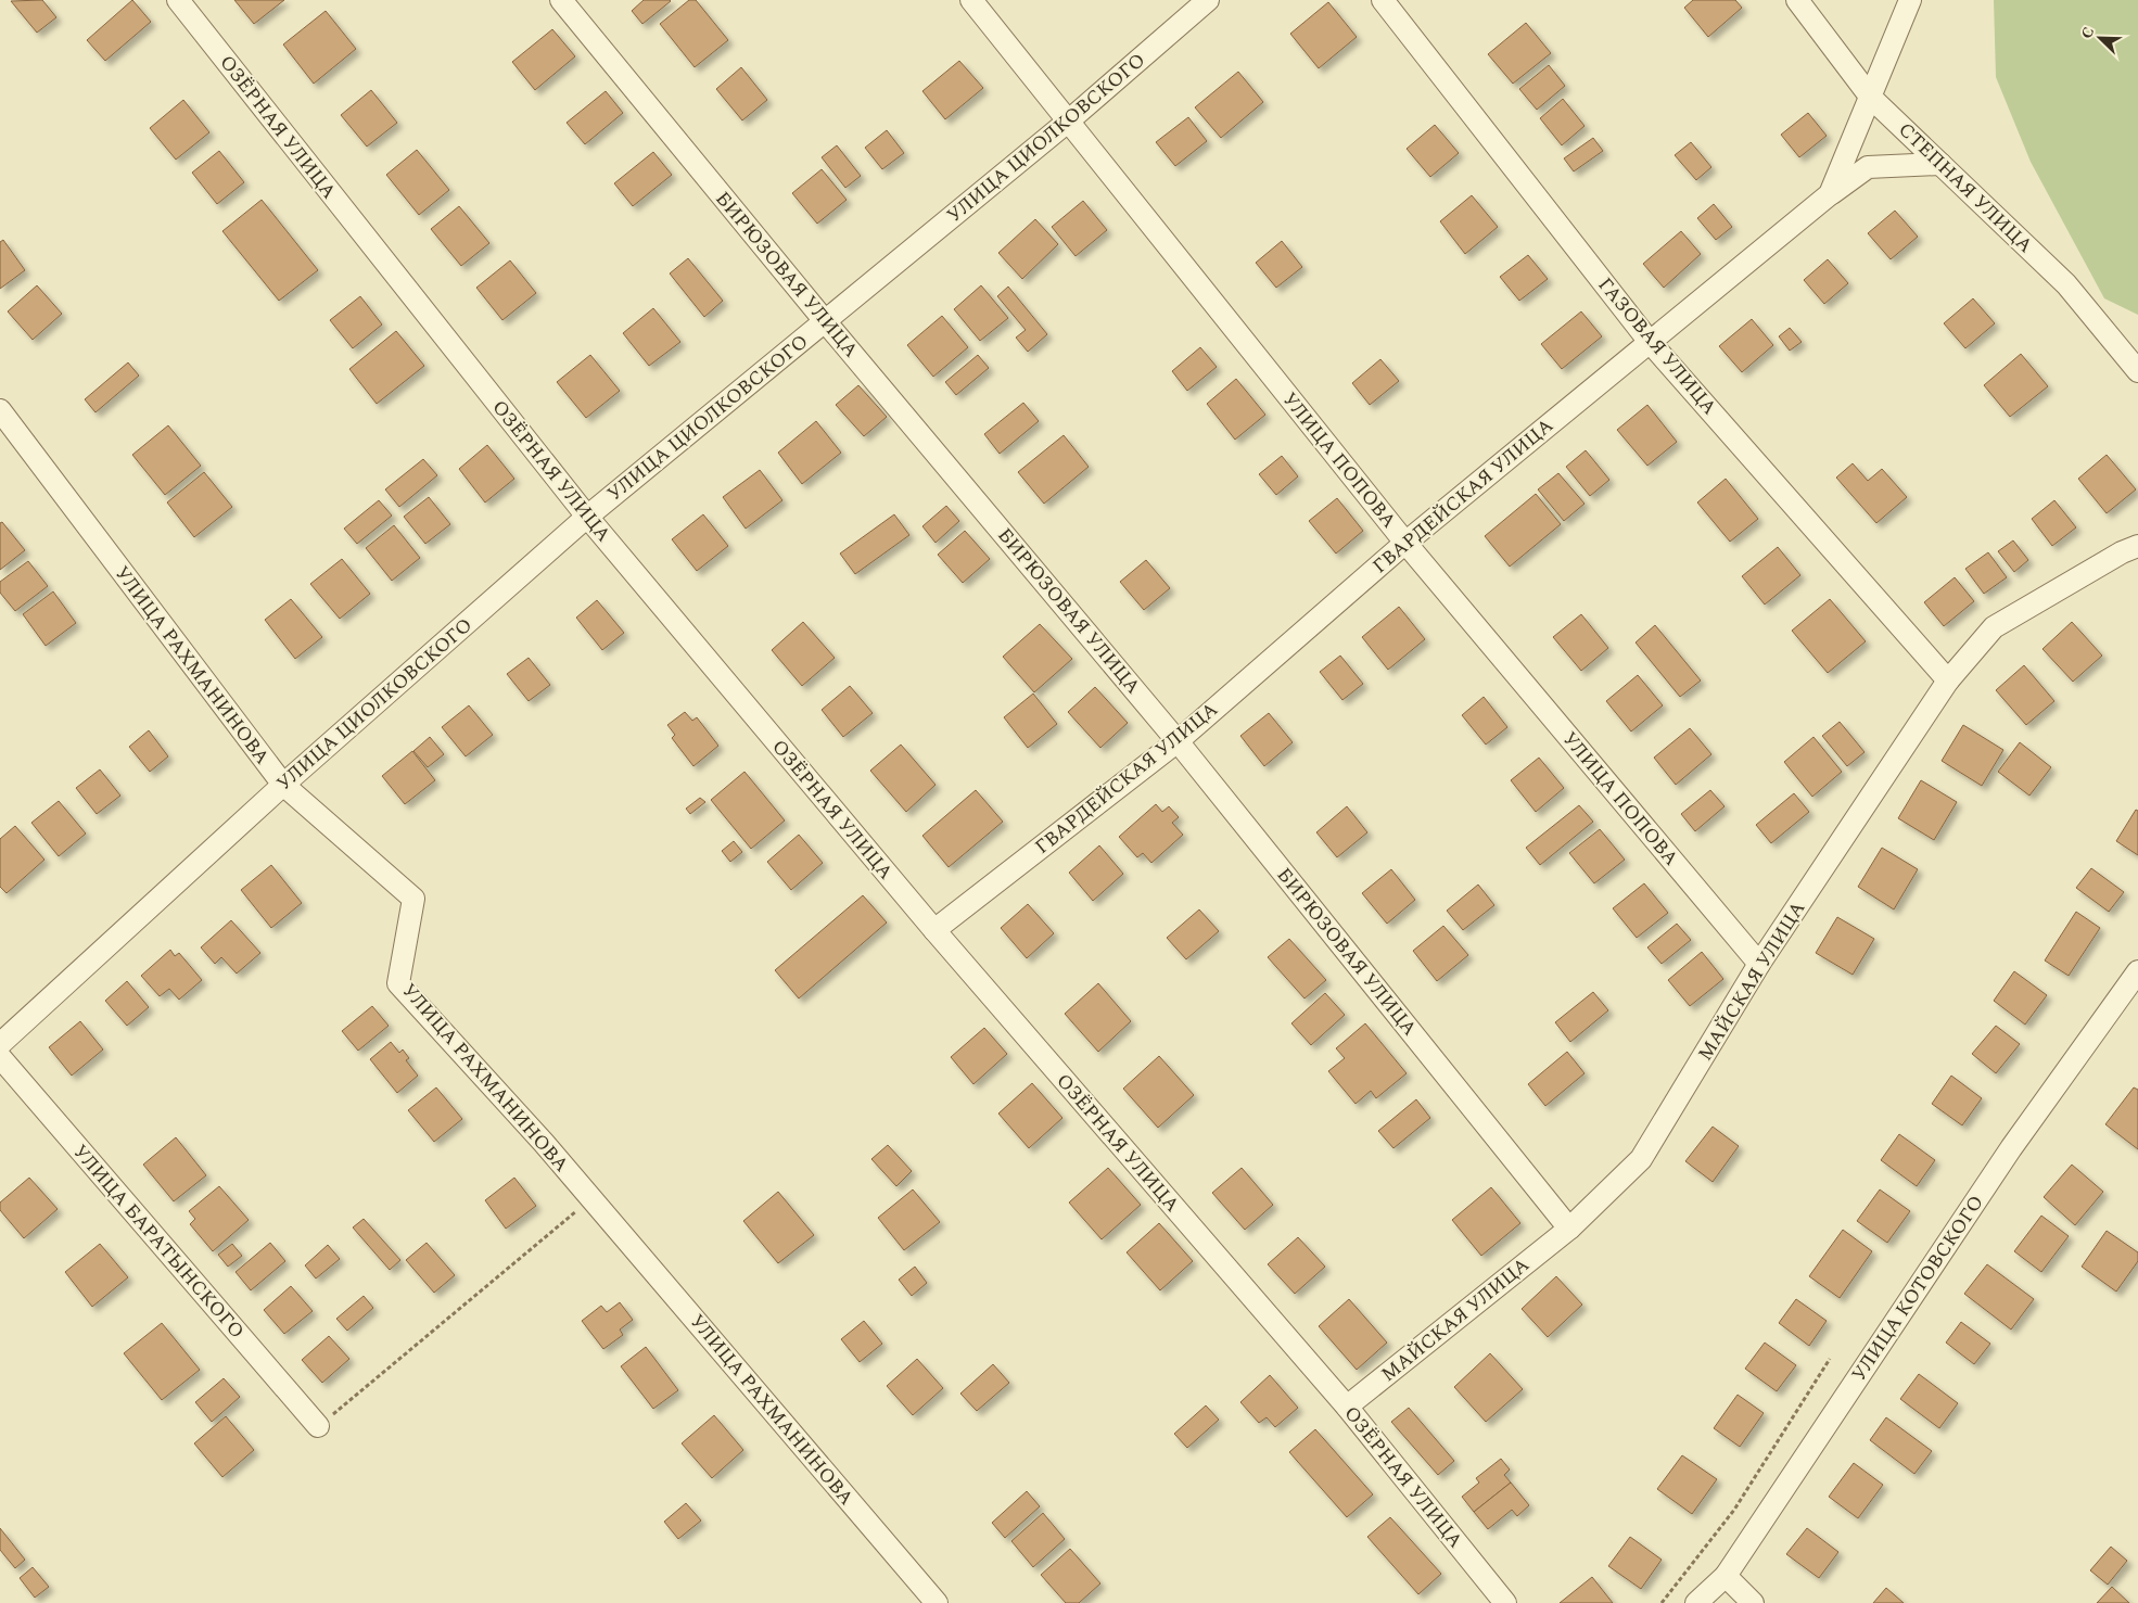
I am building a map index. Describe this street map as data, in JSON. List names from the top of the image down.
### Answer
{
  "streets": {
    "street": [
      "ОЗЁРНАЯ УЛИЦА",
      "УЛИЦА ЦИОЛКОВСКОГО",
      "СТЕПНАЯ УЛИЦА",
      "БИРЮЗОВАЯ УЛИЦА",
      "ГАЗОВАЯ УЛИЦА",
      "УЛИЦА ПОПОВА",
      "ГВАРДЕЙСКАЯ УЛИЦА",
      "УЛИЦА РАХМАНИНОВА",
      "МАЙСКАЯ УЛИЦА",
      "УЛИЦА БАРАТЫНСКОГО",
      "УЛИЦА КОТОВСКОГО"
    ]
  },
  "crossings": [
    ["ОЗЁРНАЯ УЛИЦА", "УЛИЦА ЦИОЛКОВСКОГО"],
    ["ОЗЁРНАЯ УЛИЦА", "ГВАРДЕЙСКАЯ УЛИЦА"],
    ["ОЗЁРНАЯ УЛИЦА", "МАЙСКАЯ УЛИЦА"],
    ["УЛИЦА ЦИОЛКОВСКОГО", "БИРЮЗОВАЯ УЛИЦА"],
    ["УЛИЦА ЦИОЛКОВСКОГО", "УЛИЦА ПОПОВА"],
    ["УЛИЦА ЦИОЛКОВСКОГО", "УЛИЦА РАХМАНИНОВА"],
    ["СТЕПНАЯ УЛИЦА", "ГВАРДЕЙСКАЯ УЛИЦА"],
    ["БИРЮЗОВАЯ УЛИЦА", "ГВАРДЕЙСКАЯ УЛИЦА"],
    ["БИРЮЗОВАЯ УЛИЦА", "МАЙСКАЯ УЛИЦА"],
    ["ГАЗОВАЯ УЛИЦА", "ГВАРДЕЙСКАЯ УЛИЦА"],
    ["ГАЗОВАЯ УЛИЦА", "МАЙСКАЯ УЛИЦА"],
    ["УЛИЦА ПОПОВА", "ГВАРДЕЙСКАЯ УЛИЦА"],
    ["УЛИЦА ПОПОВА", "МАЙСКАЯ УЛИЦА"]
  ],
  "north": "top left"
}
